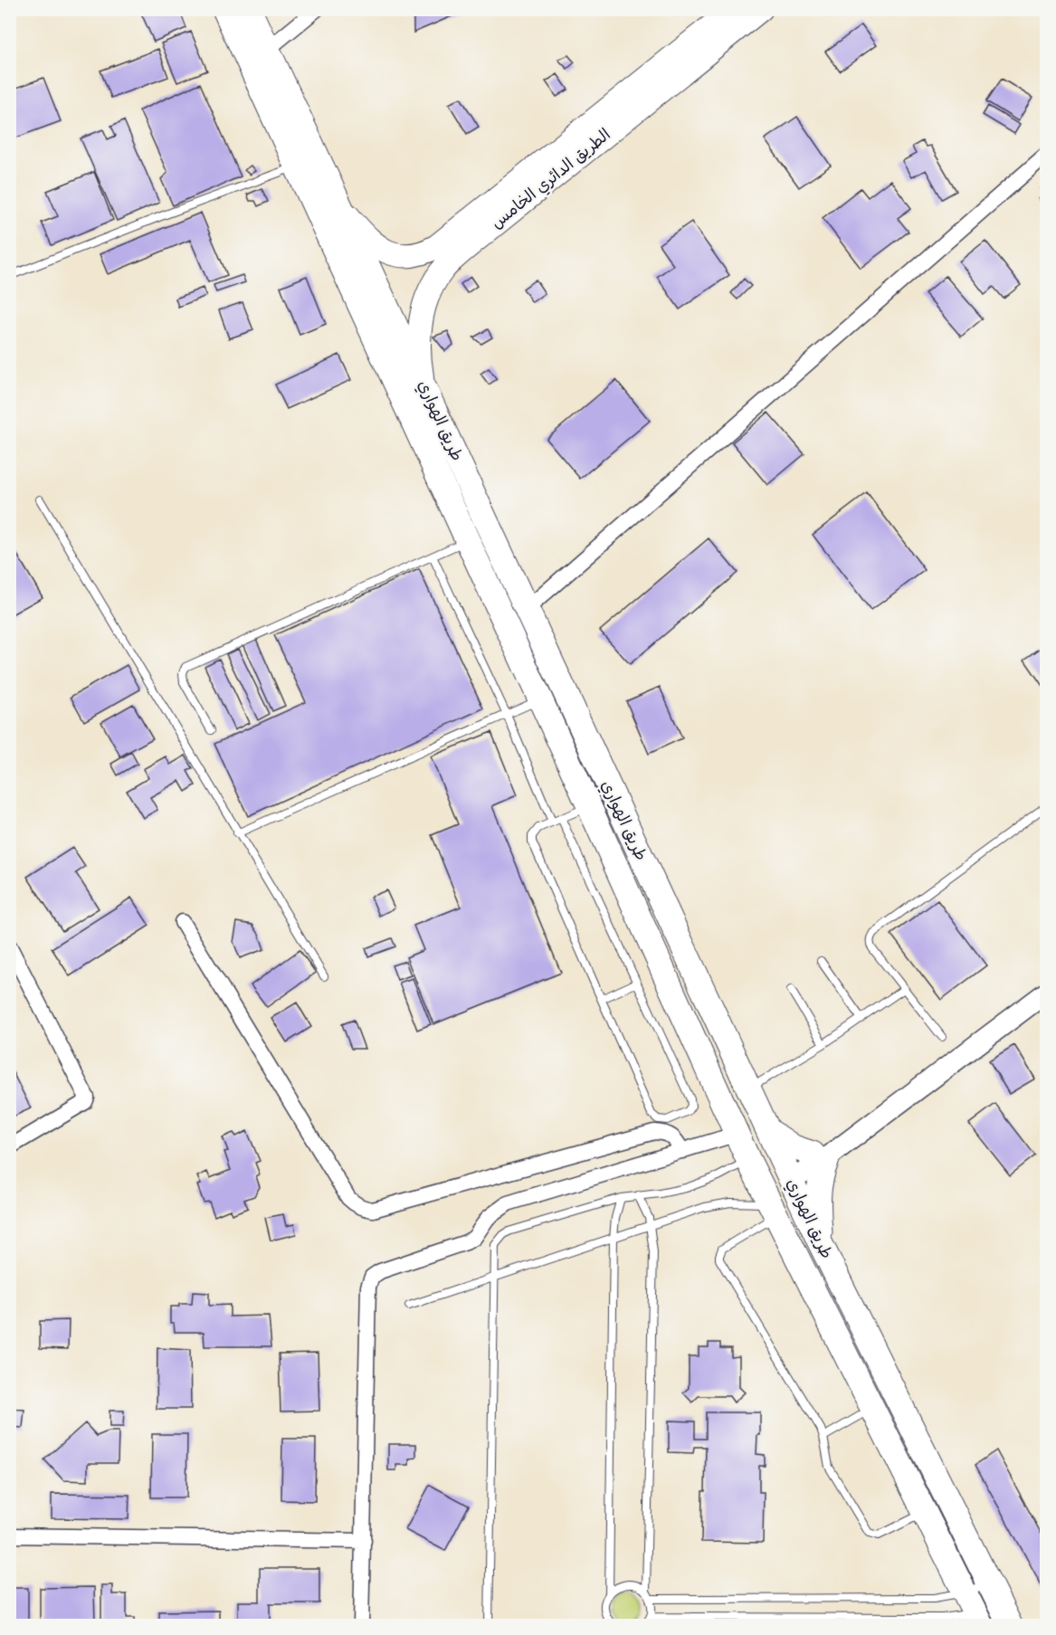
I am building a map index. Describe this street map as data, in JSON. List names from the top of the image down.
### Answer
{
  "streets": {
    "highway": ["طريق الهواري"],
    "main road": ["الطريق الدائري الخامس"]
  },
  "crossings": [
    ["الطريق الدائري الخامس", "طريق الهواري"]
  ]
}
